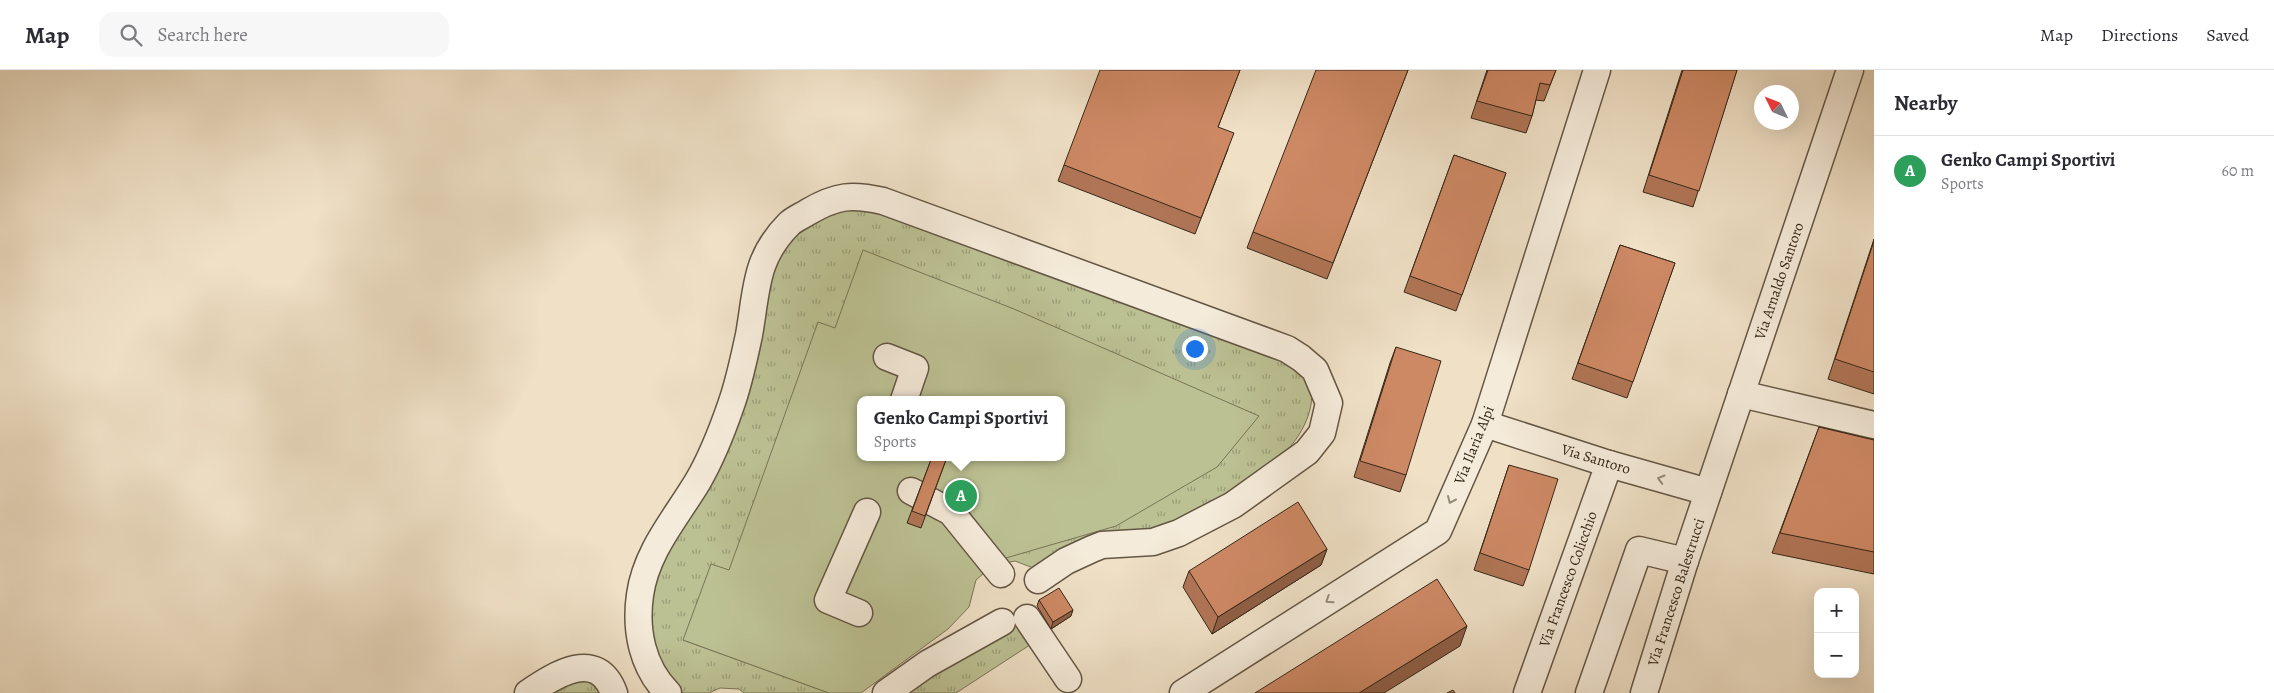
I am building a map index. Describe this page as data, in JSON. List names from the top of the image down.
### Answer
{
  "streets": {
    "street": [
      "Via Arnaldo Santoro",
      "Via Ilaria Alpi",
      "Via Santoro",
      "Via Francesco Colicchio",
      "Via Francesco Balestrucci"
    ]
  },
  "crossings": [
    ["Via Arnaldo Santoro", "Via Santoro"],
    ["Via Arnaldo Santoro", "Via Francesco Balestrucci"],
    ["Via Ilaria Alpi", "Via Santoro"],
    ["Via Santoro", "Via Francesco Colicchio"],
    ["Via Santoro", "Via Francesco Balestrucci"]
  ],
  "one_way": ["Via Ilaria Alpi", "Via Santoro"],
  "north": "top left",
  "page": {
    "header": "Map",
    "search": "Search here",
    "nav": ["Map", "Directions", "Saved"],
    "heading": "Nearby",
    "list": [
      {
        "mark": "A",
        "name": "Genko Campi Sportivi",
        "note": "Sports",
        "value": "60 m"
      }
    ],
    "popup": ["Genko Campi Sportivi", "Sports"],
    "pins": "A",
    "map_buttons": ["+", "−"]
  }
}
